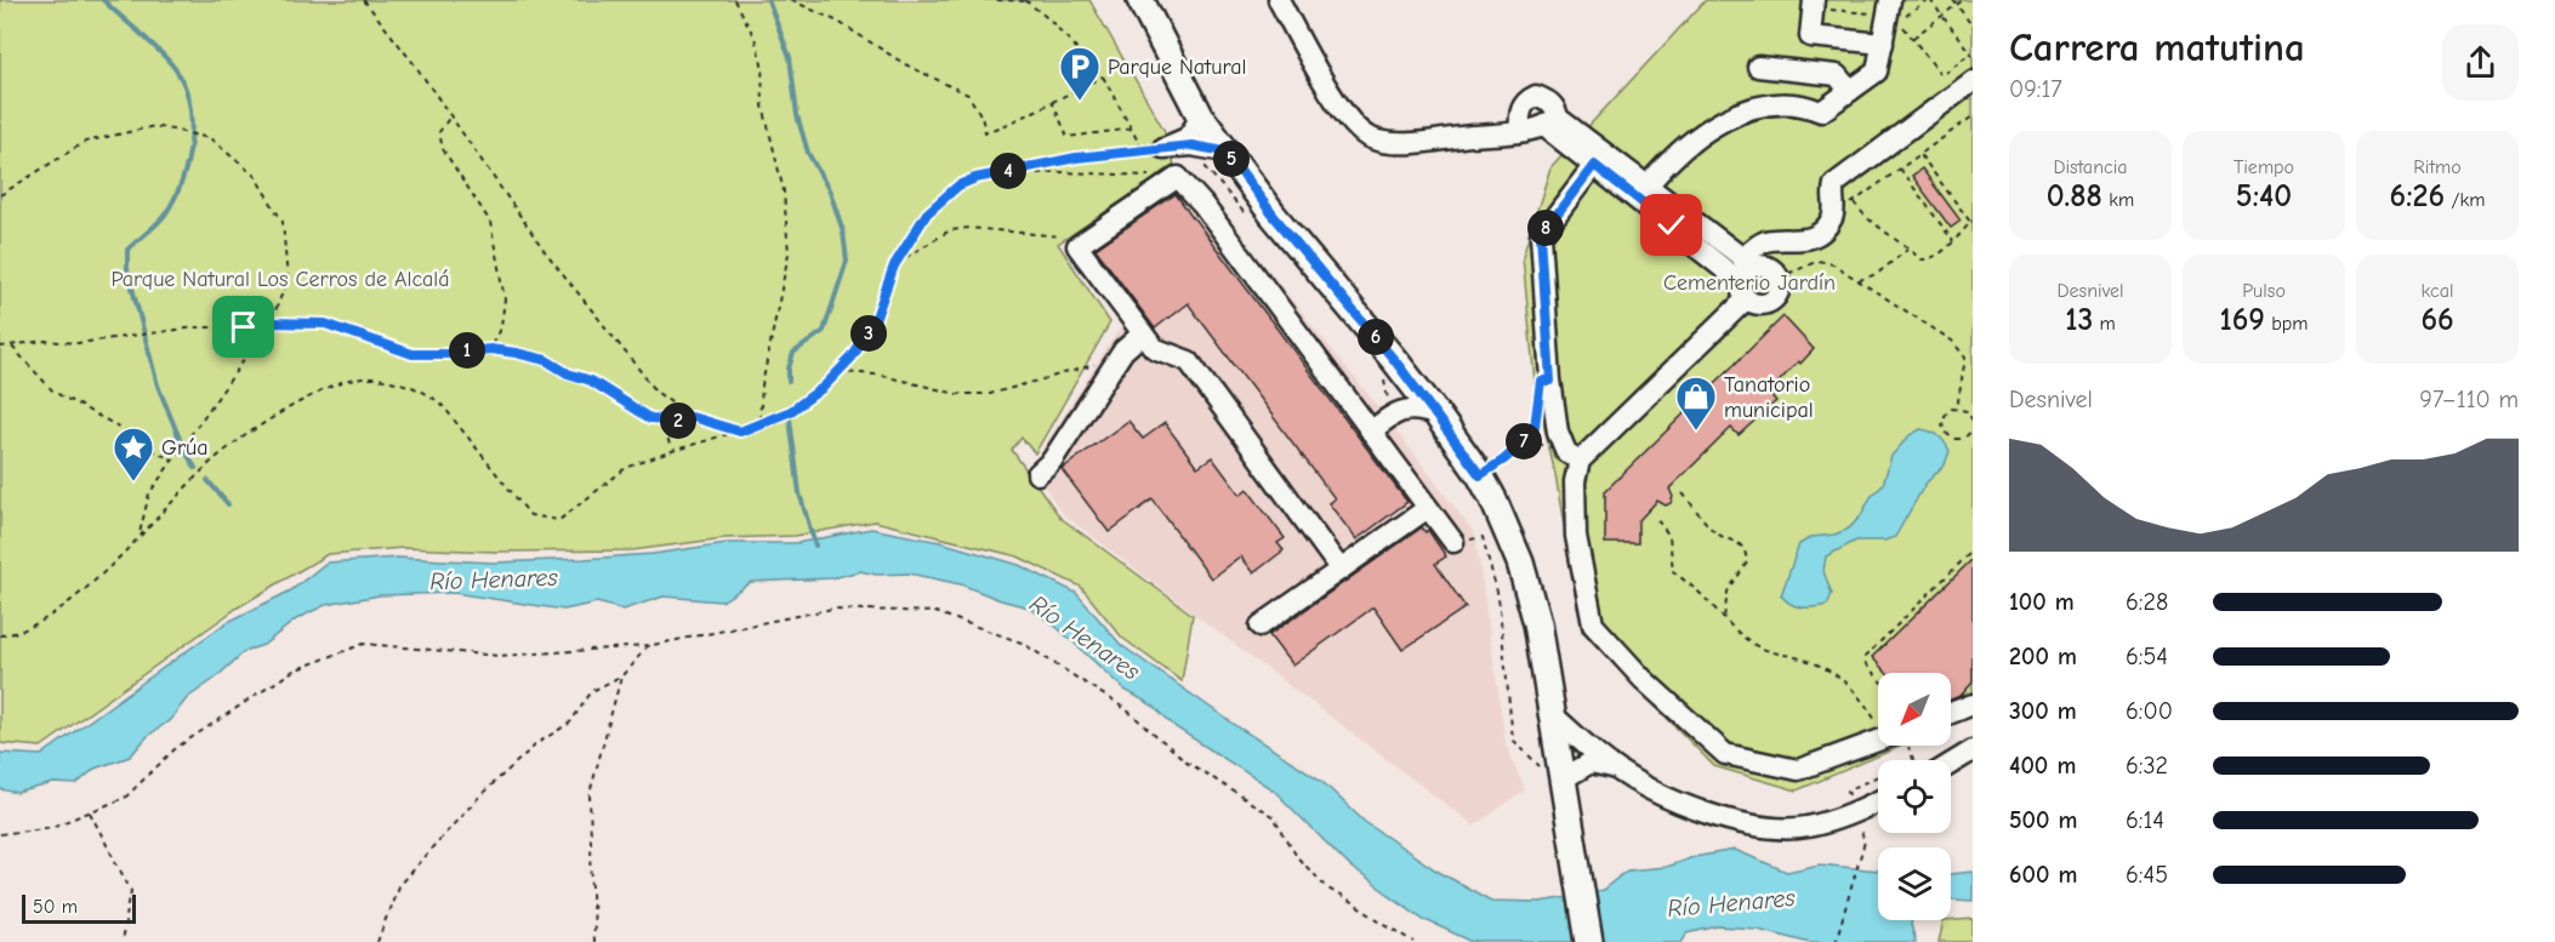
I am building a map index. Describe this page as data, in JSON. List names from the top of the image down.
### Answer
{
  "water": ["Río Henares"],
  "parks": ["Parque Natural Los Cerros de Alcalá", "Cementerio Jardín"],
  "places": {
    "parking": ["Parque Natural"],
    "shop": ["Tanatorio municipal"],
    "place": ["Grúa"]
  },
  "scale_bar": "50 m",
  "north": "bottom left",
  "page": {
    "heading": ["Carrera matutina", "09:17"],
    "stats": [
      ["Distancia", "0.88 km"],
      ["Tiempo", "5:40"],
      ["Ritmo", "6:26 /km"],
      ["Desnivel", "13 m"],
      ["Pulso", "169 bpm"],
      ["kcal", "66"]
    ],
    "pins": [
      "5",
      "4",
      "8",
      "3",
      "6",
      "1",
      "2",
      "7"
    ],
    "chart": ["Desnivel", "97–110 m"],
    "list": [
      {
        "name": "100 m",
        "note": "6:28"
      },
      {
        "name": "200 m",
        "note": "6:54"
      },
      {
        "name": "300 m",
        "note": "6:00"
      },
      {
        "name": "400 m",
        "note": "6:32"
      },
      {
        "name": "500 m",
        "note": "6:14"
      },
      {
        "name": "600 m",
        "note": "6:45"
      }
    ],
    "scale": "50 m"
  }
}
